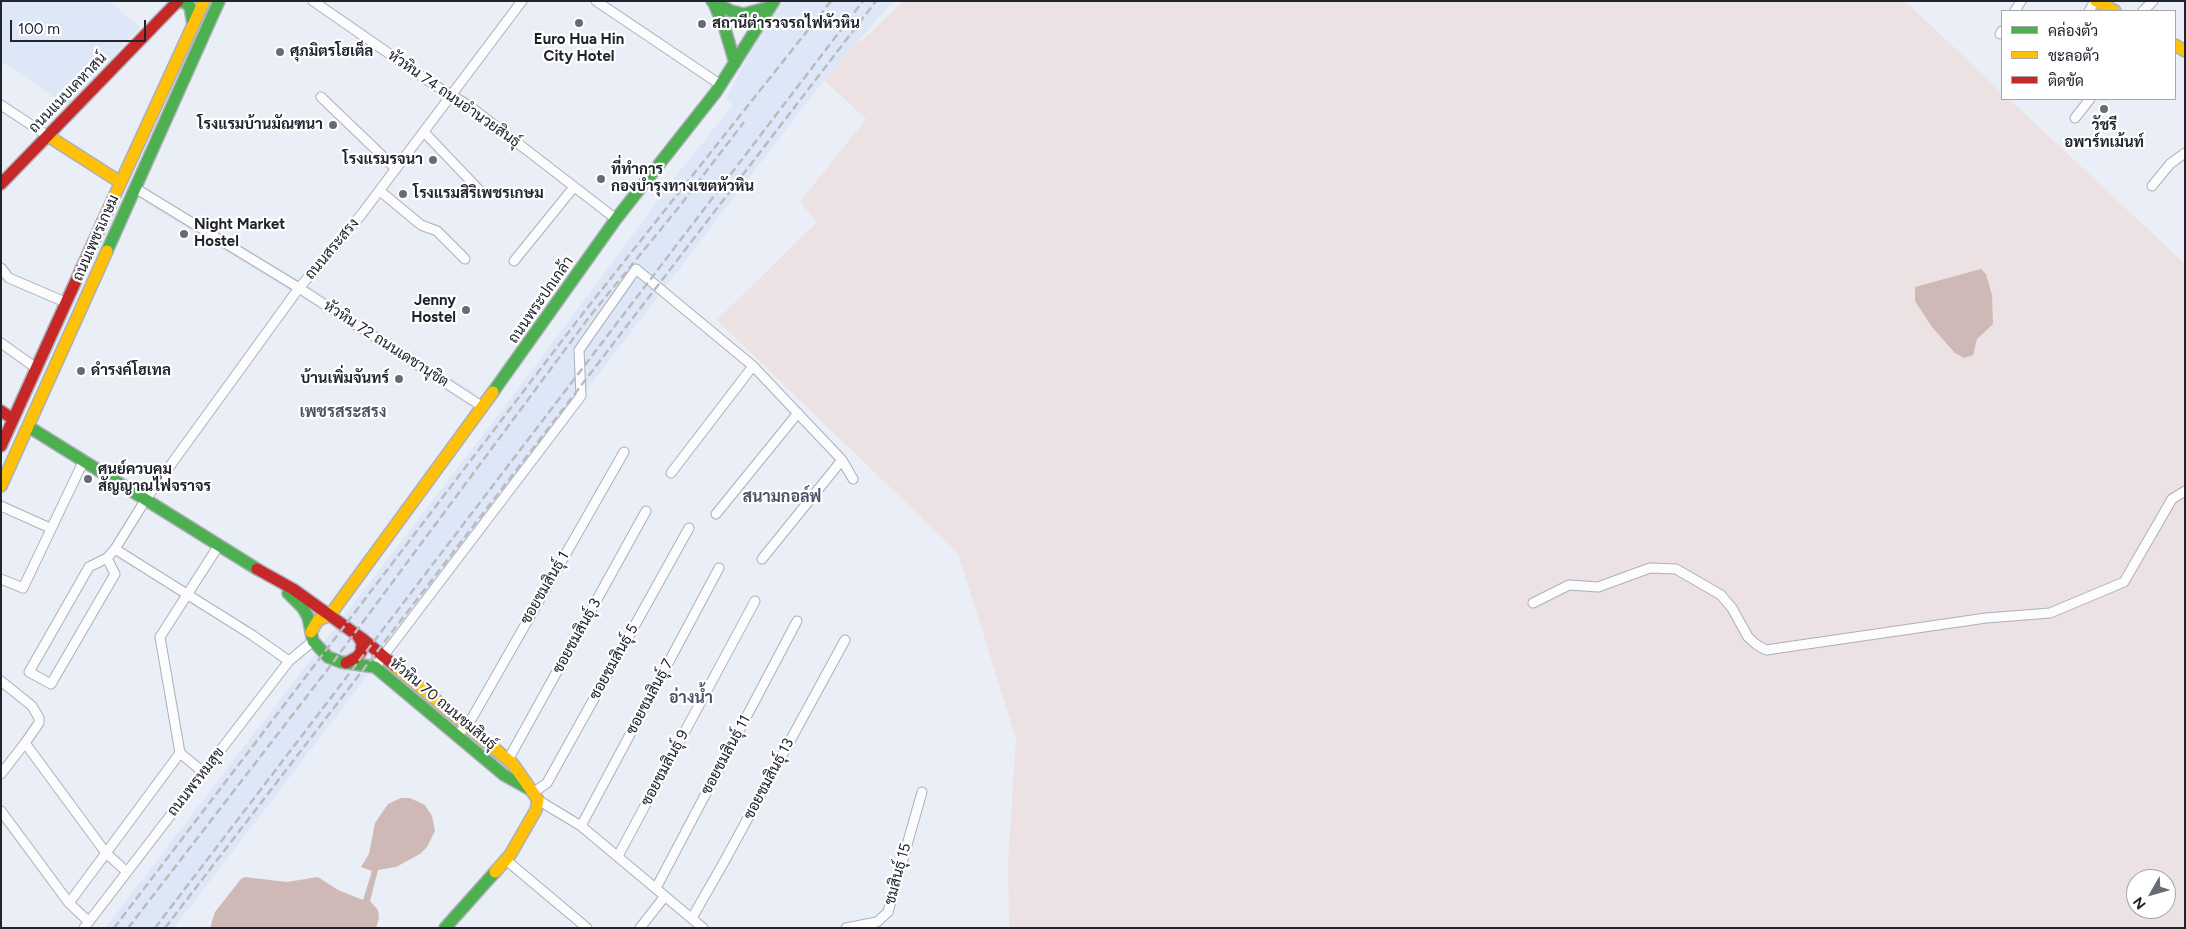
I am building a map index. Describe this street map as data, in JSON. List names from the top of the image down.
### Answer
{
  "streets": {
    "main road": [
      "ถนนแนบเคหาสน์",
      "ถนนเพชรเกษม",
      "ถนนพระปกเกล้า",
      "หัวหิน 70 ถนนชมสินธุ์"
    ],
    "street": [
      "หัวหิน 74 ถนนอำนวยสินธุ์",
      "ถนนสระสรง",
      "หัวหิน 72 ถนนเดชานุชิต",
      "ซอยชมสินธุ์ 1",
      "ซอยชมสินธุ์ 3",
      "ซอยชมสินธุ์ 5",
      "ซอยชมสินธุ์ 7",
      "ซอยชมสินธุ์ 11",
      "ซอยชมสินธุ์ 9",
      "ซอยชมสินธุ์ 13",
      "ถนนพรหมสุข",
      "ชมสินธุ์ 15"
    ]
  },
  "crossings": [
    ["ถนนแนบเคหาสน์", "ถนนเพชรเกษม"],
    ["หัวหิน 74 ถนนอำนวยสินธุ์", "ถนนสระสรง"],
    ["หัวหิน 74 ถนนอำนวยสินธุ์", "ถนนพระปกเกล้า"],
    ["ถนนเพชรเกษม", "หัวหิน 72 ถนนเดชานุชิต"],
    ["ถนนเพชรเกษม", "หัวหิน 70 ถนนชมสินธุ์"],
    ["ถนนสระสรง", "หัวหิน 72 ถนนเดชานุชิต"],
    ["ถนนสระสรง", "หัวหิน 70 ถนนชมสินธุ์"],
    ["ถนนพระปกเกล้า", "หัวหิน 72 ถนนเดชานุชิต"],
    ["ถนนพระปกเกล้า", "หัวหิน 70 ถนนชมสินธุ์"],
    ["ถนนพระปกเกล้า", "ถนนพรหมสุข"],
    ["ซอยชมสินธุ์ 1", "หัวหิน 70 ถนนชมสินธุ์"],
    ["ซอยชมสินธุ์ 3", "หัวหิน 70 ถนนชมสินธุ์"],
    ["ซอยชมสินธุ์ 5", "หัวหิน 70 ถนนชมสินธุ์"],
    ["ซอยชมสินธุ์ 7", "หัวหิน 70 ถนนชมสินธุ์"],
    ["หัวหิน 70 ถนนชมสินธุ์", "ซอยชมสินธุ์ 11"],
    ["หัวหิน 70 ถนนชมสินธุ์", "ซอยชมสินธุ์ 9"],
    ["หัวหิน 70 ถนนชมสินธุ์", "ซอยชมสินธุ์ 13"],
    ["หัวหิน 70 ถนนชมสินธุ์", "ถนนพรหมสุข"]
  ],
  "districts": ["เพชรสระสรง", "สนามกอล์ฟ", "อ่างน้ำ"],
  "places": [
    "Euro Hua Hin City Hotel",
    "สถานีตำรวจรถไฟหัวหิน",
    "ศุภมิตรโฮเต็ล",
    "วัชรี อพาร์ทเม้นท์",
    "โรงแรมบ้านมัณฑนา",
    "โรงแรมรจนา",
    "ที่ทำการ กองบำรุงทางเขตหัวหิน",
    "โรงแรมสิริเพชรเกษม",
    "Night Market Hostel",
    "Jenny Hostel",
    "ดำรงค์โฮเทล",
    "บ้านเพิ่มจันทร์",
    "ศูนย์ควบคุม สัญญาณไฟจราจร"
  ],
  "legend": ["คล่องตัว", "ชะลอตัว", "ติดขัด"],
  "scale_bar": "100 m",
  "north": "bottom left"
}
